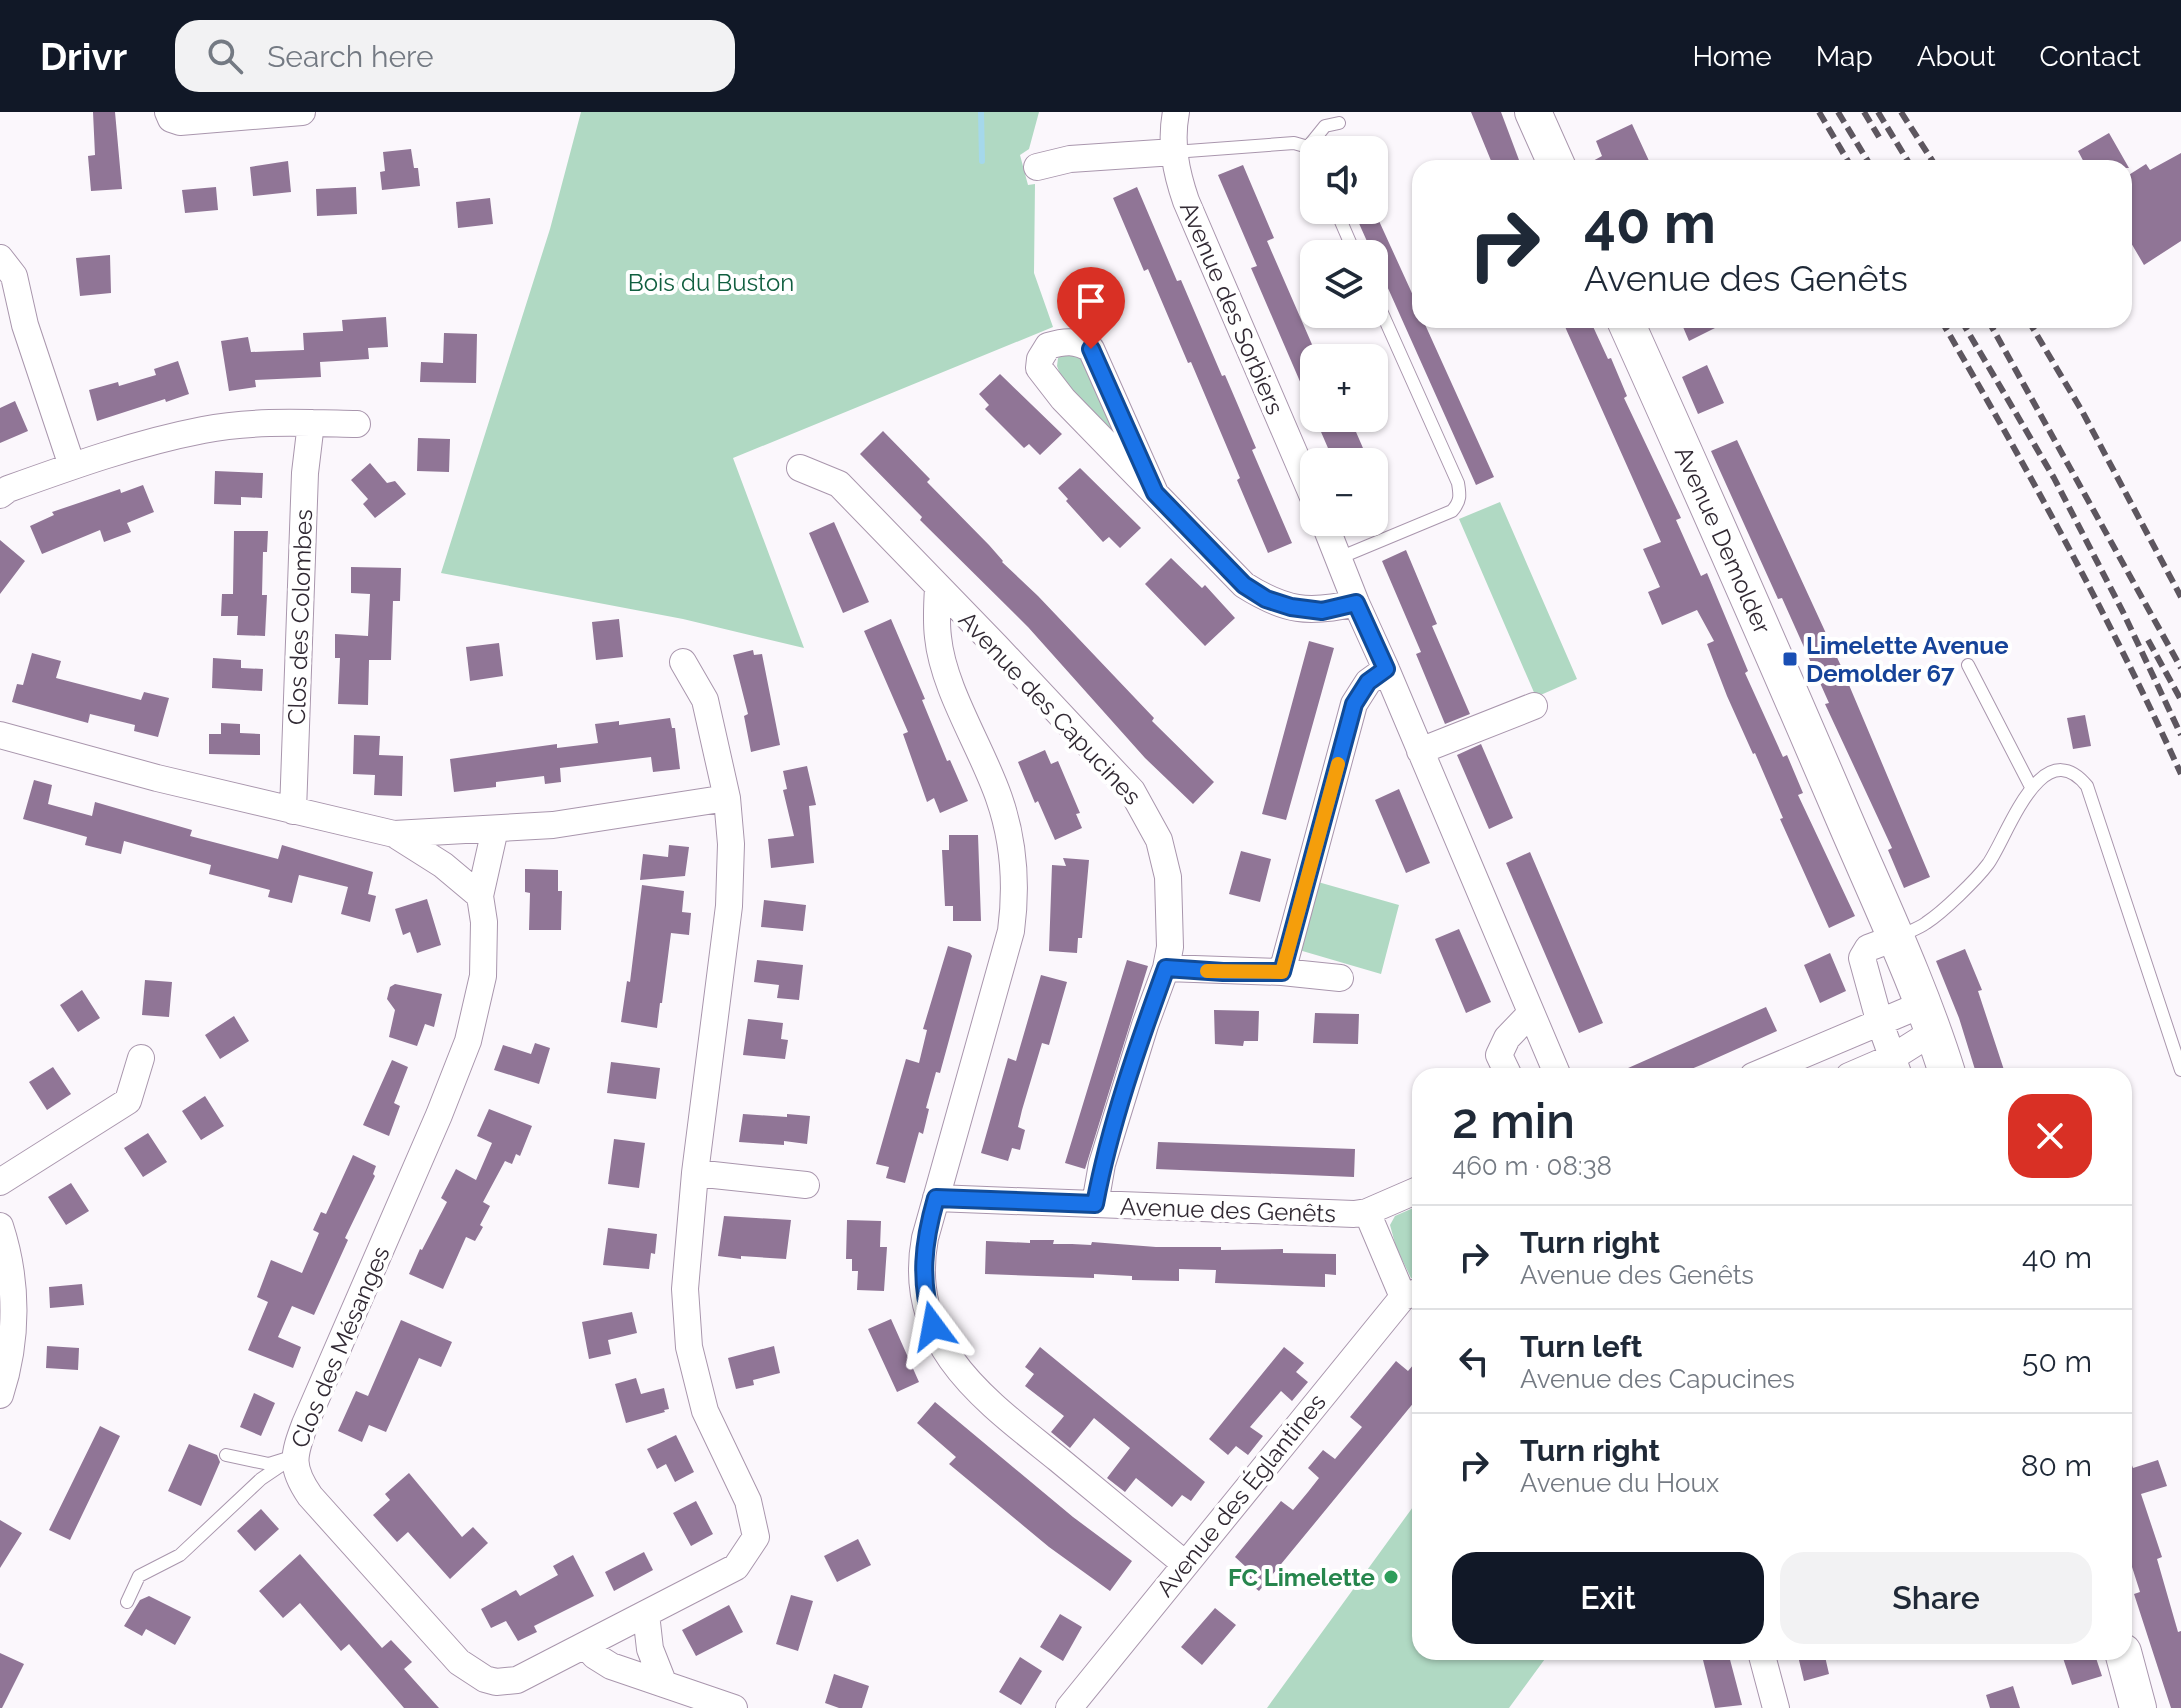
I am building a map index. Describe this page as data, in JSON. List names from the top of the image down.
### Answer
{
  "streets": {
    "street": [
      "Avenue des Sorbiers",
      "Avenue Demolder",
      "Clos des Colombes",
      "Avenue des Capucines",
      "Avenue des Genêts",
      "Clos des Mésanges",
      "Avenue des Églantines"
    ]
  },
  "crossings": [
    ["Avenue des Capucines", "Avenue des Genêts"],
    ["Avenue des Capucines", "Avenue des Églantines"]
  ],
  "parks": ["Bois du Buston"],
  "places": {
    "transit": ["Limelette Avenue Demolder 67"],
    "other": ["FC Limelette"]
  },
  "page": {
    "header": "Drivr",
    "search": "Search here",
    "nav": [
      "Home",
      "Map",
      "About",
      "Contact"
    ],
    "map_buttons": ["+", "−"],
    "turn": ["40 m", "Avenue des Genêts"],
    "heading": ["2 min", "460 m · 08:38"],
    "list": [
      {
        "name": "Turn right",
        "note": "Avenue des Genêts",
        "value": "40 m"
      },
      {
        "name": "Turn left",
        "note": "Avenue des Capucines",
        "value": "50 m"
      },
      {
        "name": "Turn right",
        "note": "Avenue du Houx",
        "value": "80 m"
      }
    ],
    "buttons": ["Exit", "Share"]
  }
}
